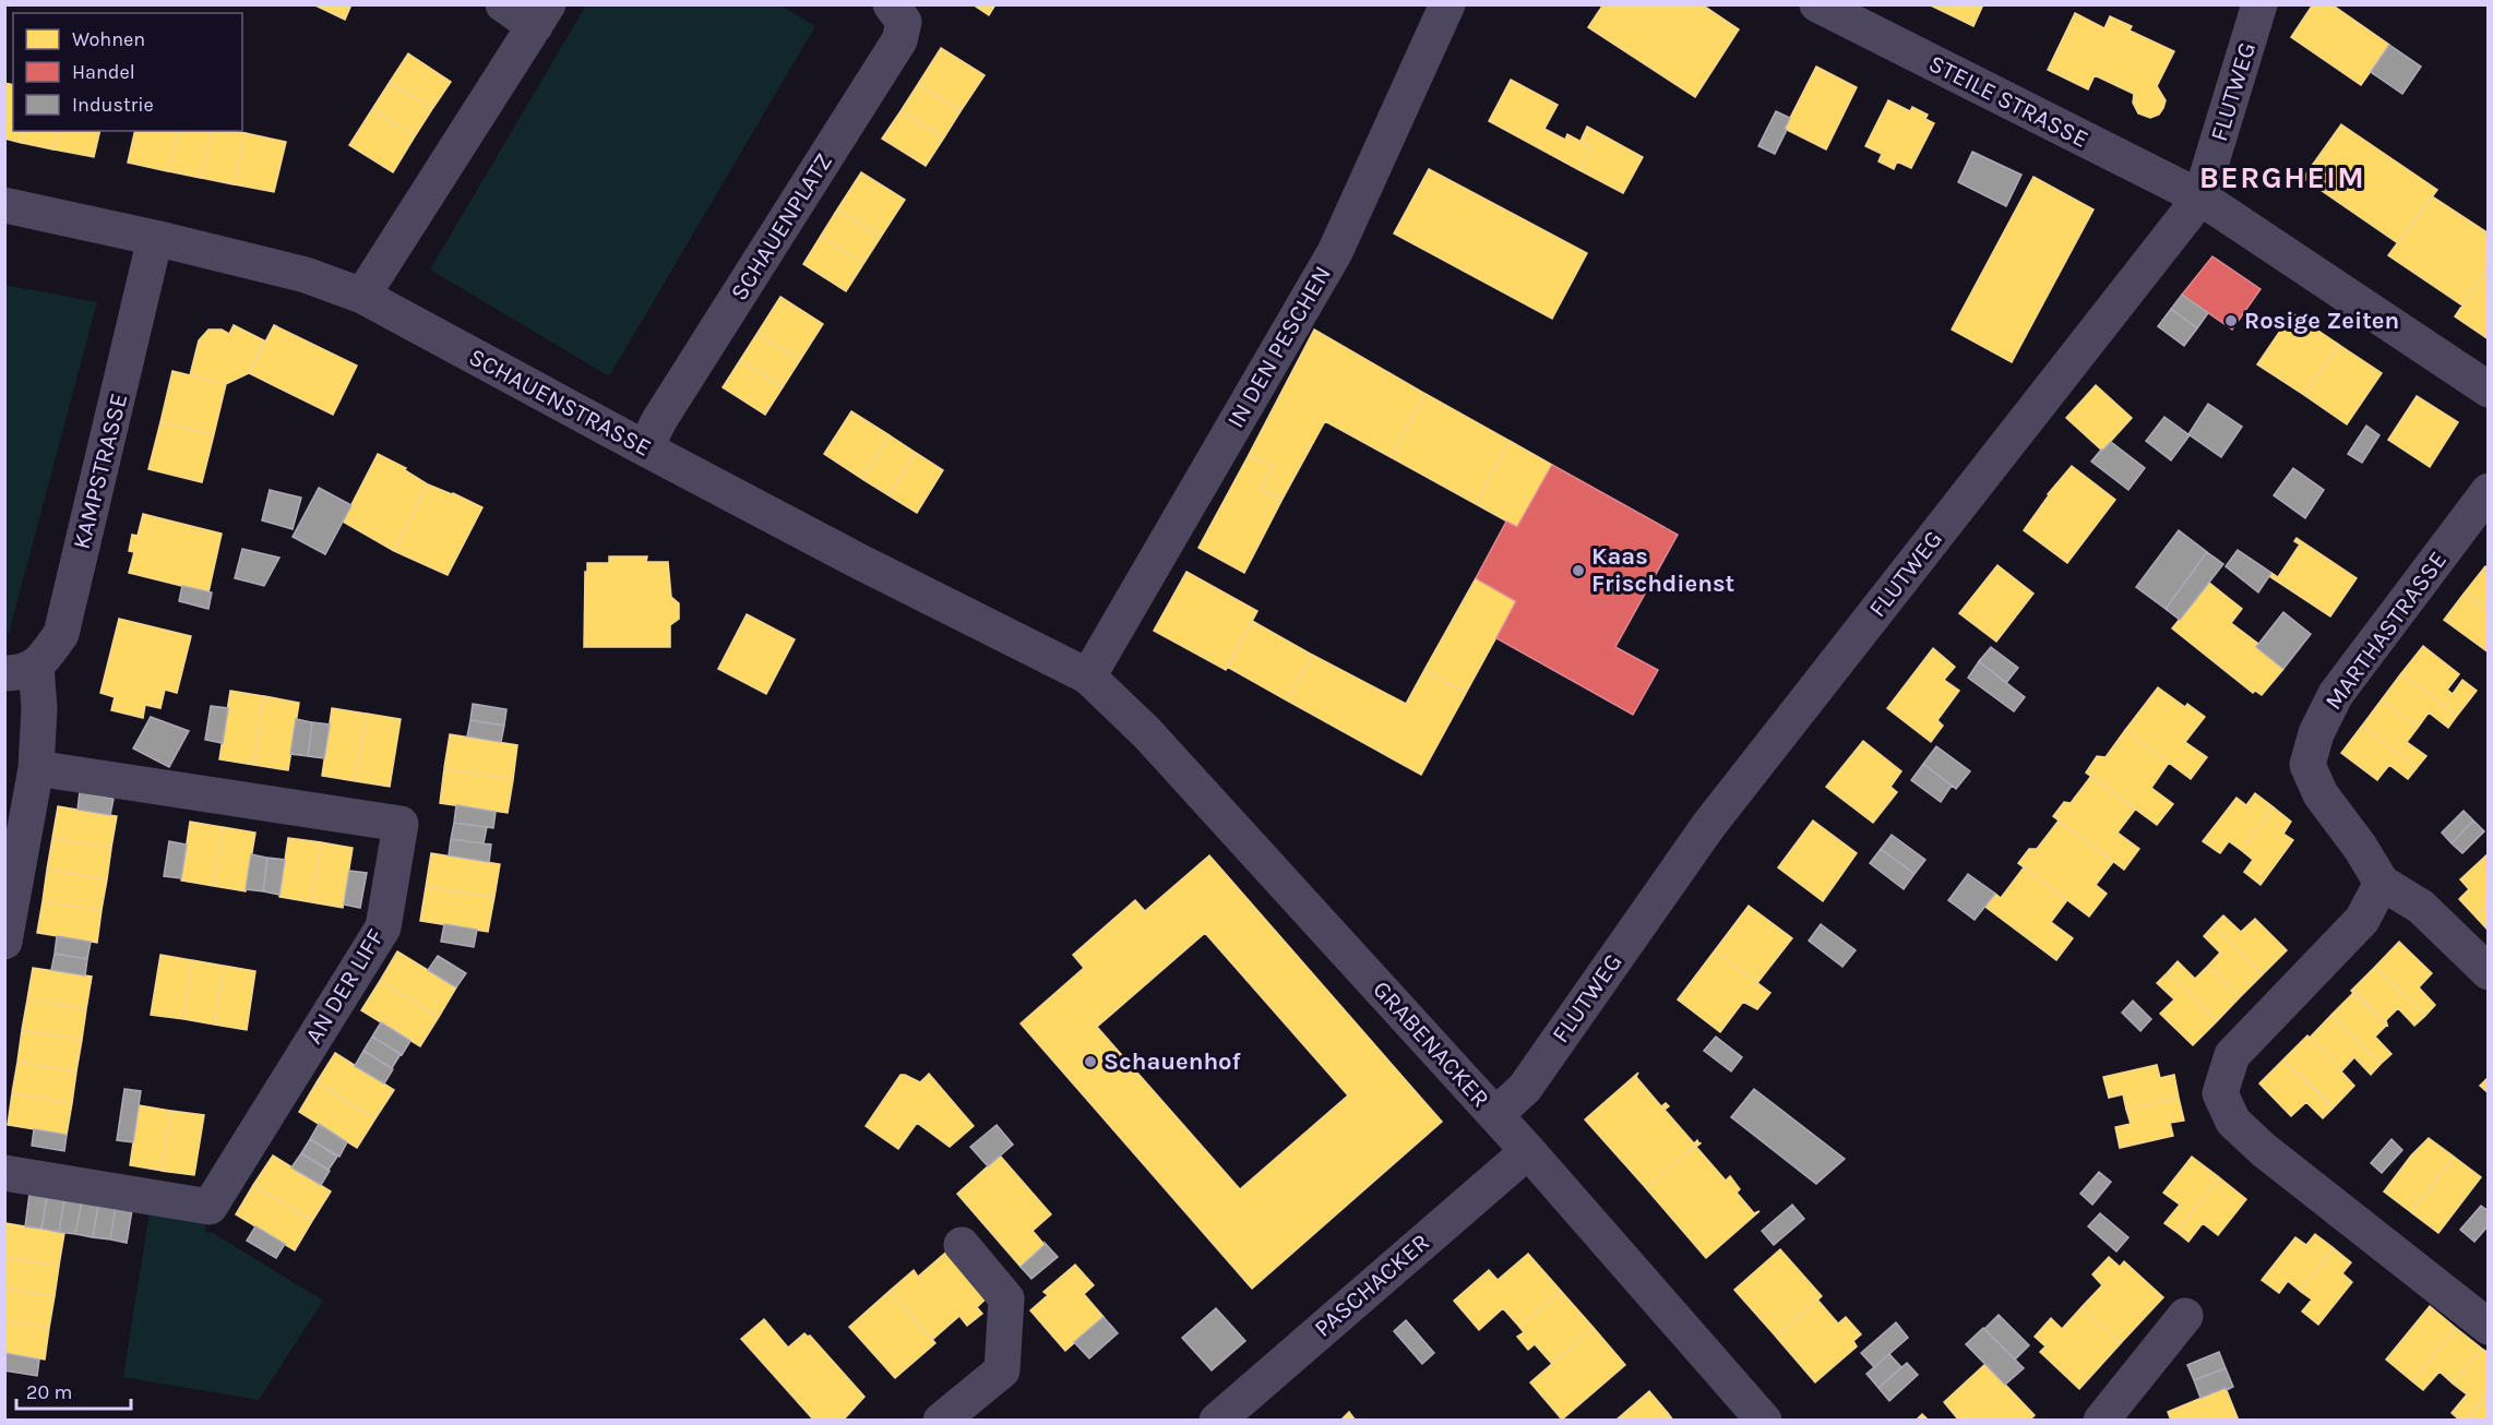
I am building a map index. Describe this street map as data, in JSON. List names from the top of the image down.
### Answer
{
  "streets": {
    "street": [
      "FLUTWEG",
      "STEILE STRASSE",
      "SCHAUENPLATZ",
      "IN DEN PESCHEN",
      "SCHAUENSTRASSE",
      "KAMPSTRASSE",
      "MARTHASTRASSE",
      "AN DER LIFF",
      "GRABENACKER",
      "PASCHACKER"
    ]
  },
  "crossings": [
    ["FLUTWEG", "STEILE STRASSE"],
    ["FLUTWEG", "GRABENACKER"],
    ["SCHAUENPLATZ", "SCHAUENSTRASSE"],
    ["IN DEN PESCHEN", "SCHAUENSTRASSE"],
    ["IN DEN PESCHEN", "GRABENACKER"],
    ["SCHAUENSTRASSE", "KAMPSTRASSE"],
    ["SCHAUENSTRASSE", "GRABENACKER"],
    ["GRABENACKER", "PASCHACKER"]
  ],
  "districts": ["BERGHEIM"],
  "places": ["Rosige Zeiten", "Kaas Frischdienst", "Schauenhof"],
  "legend": ["Wohnen", "Handel", "Industrie"],
  "scale_bar": "20 m"
}
